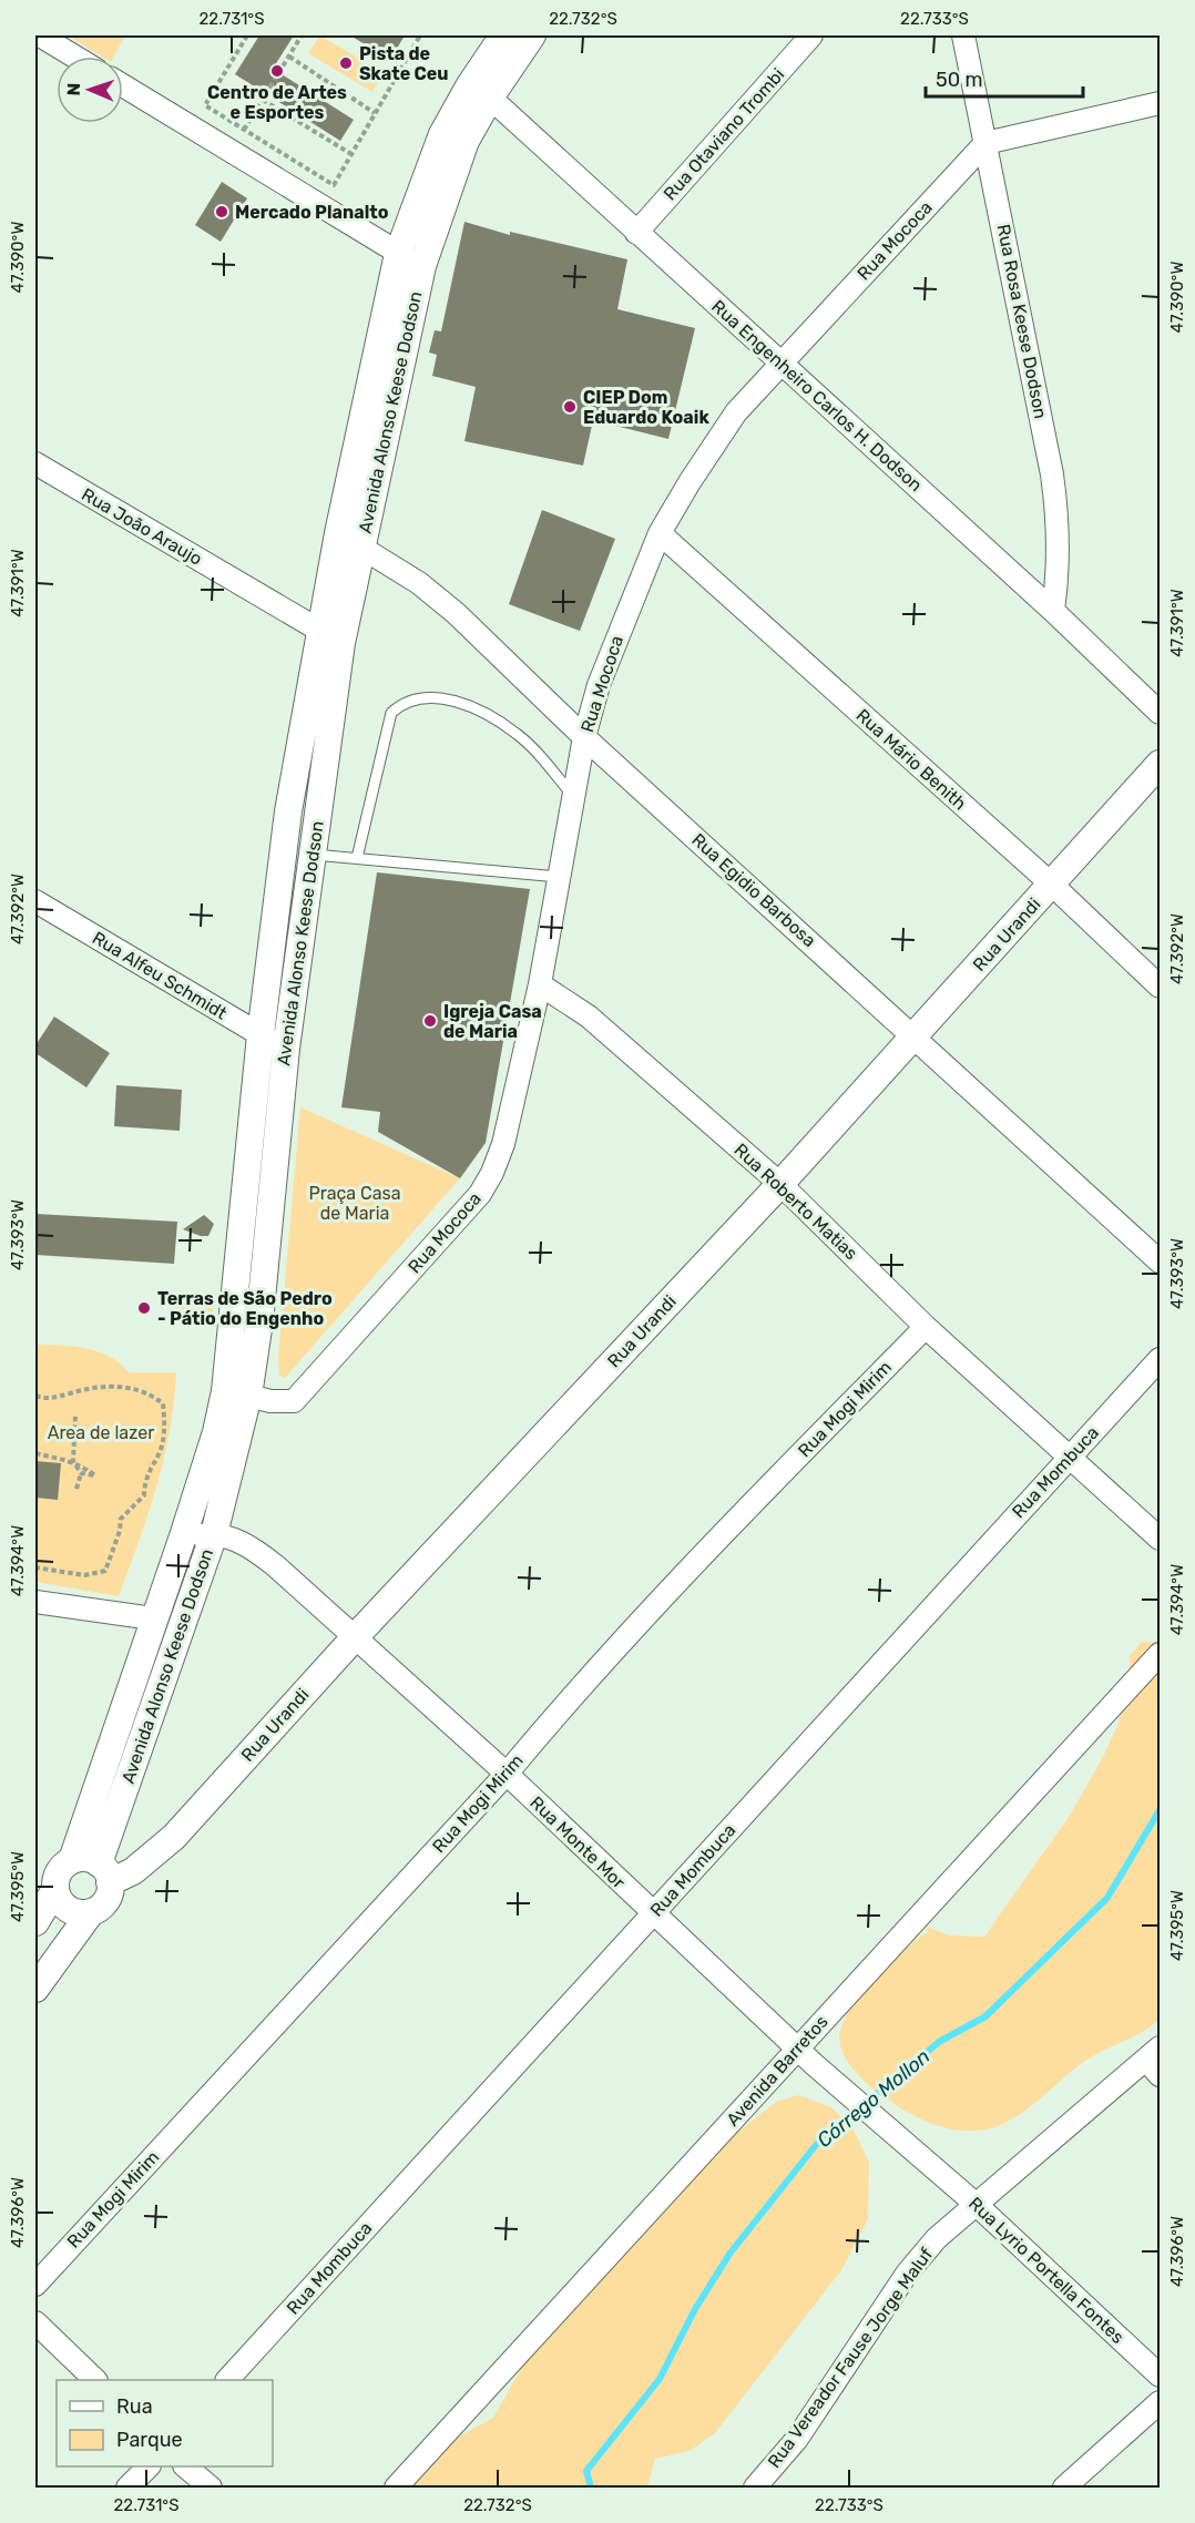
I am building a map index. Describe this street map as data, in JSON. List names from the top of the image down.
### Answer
{
  "streets": {
    "street": [
      "Rua Otaviano Trombi",
      "Rua Mococa",
      "Rua Rosa Keese Dodson",
      "Rua Engenheiro Carlos H. Dodson",
      "Avenida Alonso Keese Dodson",
      "Rua João Araujo",
      "Rua Mário Benith",
      "Rua Egidio Barbosa",
      "Rua Urandi",
      "Rua Alfeu Schmidt",
      "Rua Roberto Matias",
      "Rua Mogi Mirim",
      "Rua Mombuca",
      "Rua Monte Mor",
      "Avenida Barretos",
      "Rua Lyrio Portella Fontes",
      "Rua Vereador Fause Jorge Maluf"
    ]
  },
  "crossings": [
    ["Rua Otaviano Trombi", "Rua Engenheiro Carlos H. Dodson"],
    ["Rua Mococa", "Rua Rosa Keese Dodson"],
    ["Rua Mococa", "Rua Engenheiro Carlos H. Dodson"],
    ["Rua Mococa", "Avenida Alonso Keese Dodson"],
    ["Rua Mococa", "Rua Mário Benith"],
    ["Rua Mococa", "Rua Egidio Barbosa"],
    ["Rua Mococa", "Rua Roberto Matias"],
    ["Rua Rosa Keese Dodson", "Rua Engenheiro Carlos H. Dodson"],
    ["Rua Engenheiro Carlos H. Dodson", "Avenida Alonso Keese Dodson"],
    ["Avenida Alonso Keese Dodson", "Rua João Araujo"],
    ["Avenida Alonso Keese Dodson", "Rua Egidio Barbosa"],
    ["Avenida Alonso Keese Dodson", "Rua Urandi"],
    ["Avenida Alonso Keese Dodson", "Rua Alfeu Schmidt"],
    ["Avenida Alonso Keese Dodson", "Rua Monte Mor"],
    ["Rua Mário Benith", "Rua Urandi"],
    ["Rua Egidio Barbosa", "Rua Urandi"],
    ["Rua Urandi", "Rua Roberto Matias"],
    ["Rua Urandi", "Rua Monte Mor"],
    ["Rua Roberto Matias", "Rua Mogi Mirim"],
    ["Rua Roberto Matias", "Rua Mombuca"],
    ["Rua Mogi Mirim", "Rua Monte Mor"],
    ["Rua Mombuca", "Rua Monte Mor"],
    ["Rua Monte Mor", "Avenida Barretos"],
    ["Rua Monte Mor", "Rua Lyrio Portella Fontes"],
    ["Rua Lyrio Portella Fontes", "Rua Vereador Fause Jorge Maluf"]
  ],
  "water": ["Córrego Mollon"],
  "parks": ["Praça Casa de Maria", "Area de lazer"],
  "places": [
    "Pista de Skate Ceu",
    "Centro de Artes e Esportes",
    "Mercado Planalto",
    "CIEP Dom Eduardo Koaik",
    "Igreja Casa de Maria",
    "Terras de São Pedro - Pátio do Engenho"
  ],
  "legend": ["Rua", "Parque"],
  "scale_bar": "50 m",
  "north": "left",
  "coordinates": [
    "22.731°S",
    "22.732°S",
    "22.733°S",
    "47.390°W",
    "47.391°W",
    "47.392°W",
    "47.393°W",
    "47.394°W",
    "47.395°W",
    "47.396°W"
  ]
}
